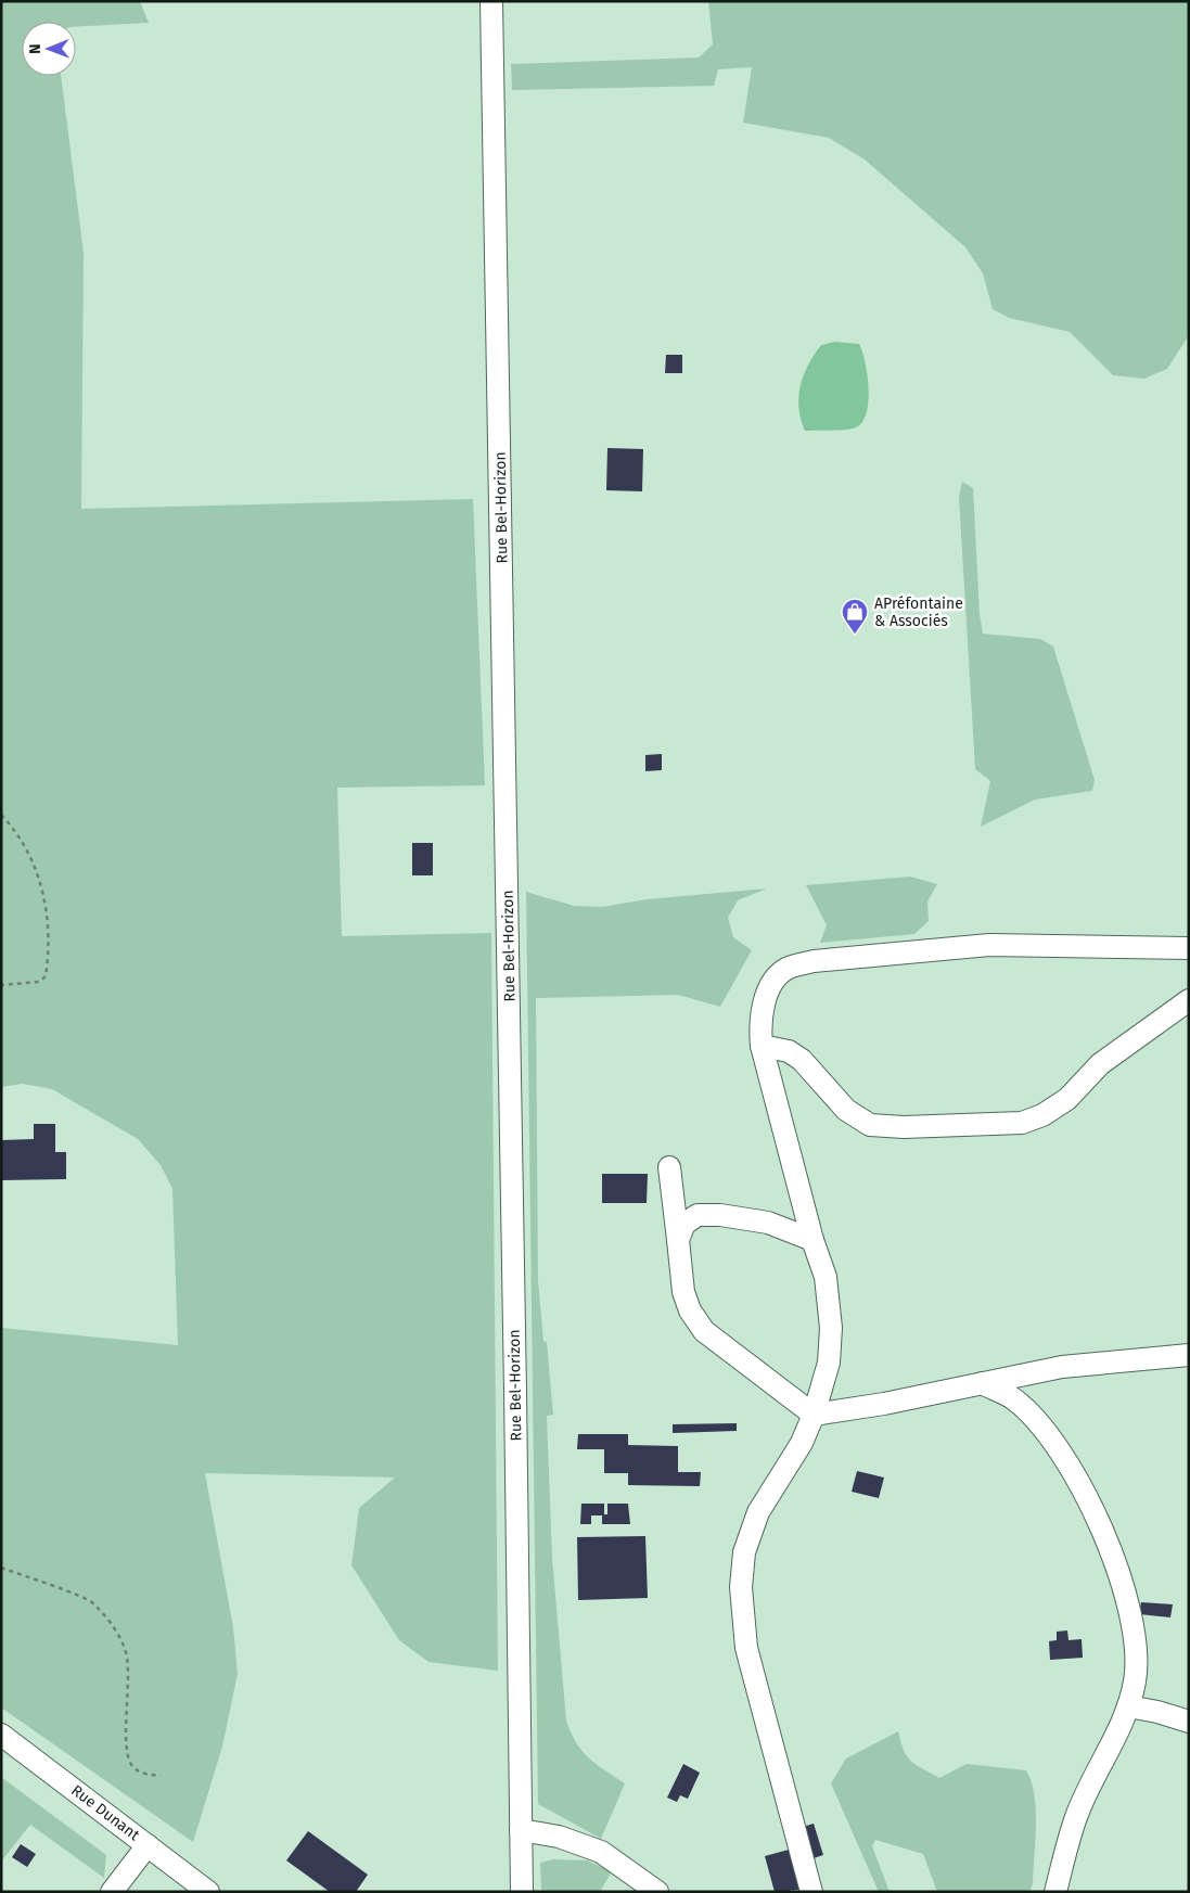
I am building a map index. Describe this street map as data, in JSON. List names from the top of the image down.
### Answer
{
  "streets": {
    "street": ["Rue Bel-Horizon", "Rue Dunant"]
  },
  "places": {
    "shop": ["APréfontaine & Associés"]
  },
  "north": "left"
}
